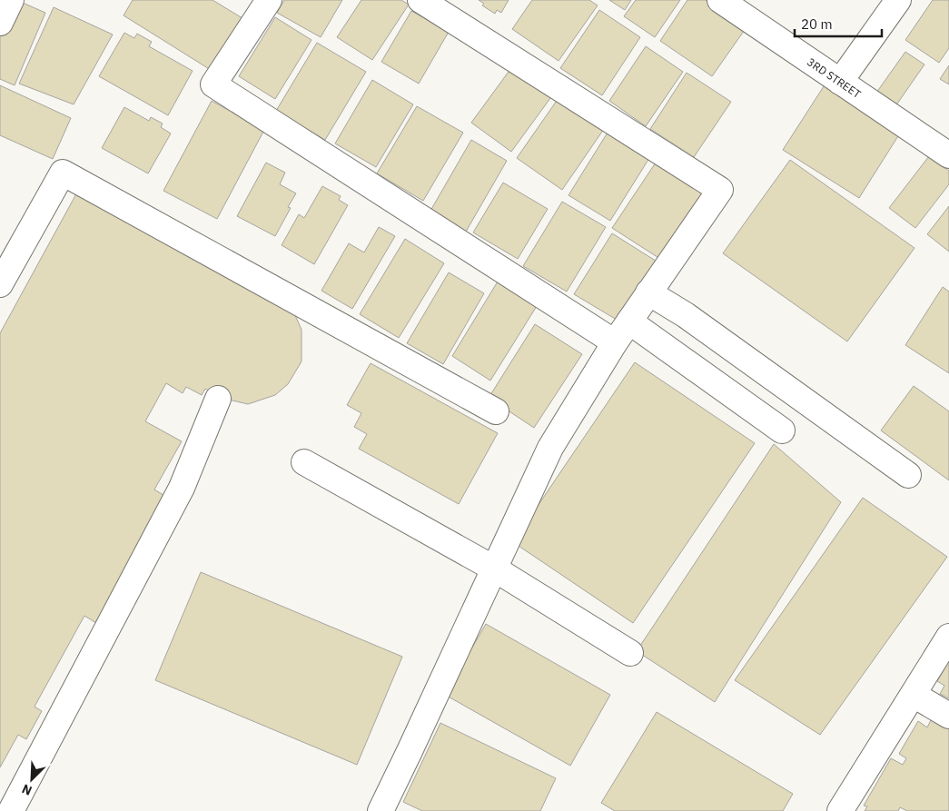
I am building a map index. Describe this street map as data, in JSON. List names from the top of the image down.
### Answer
{
  "streets": {
    "street": ["3RD STREET"]
  },
  "scale_bar": "20 m",
  "north": "bottom left"
}
